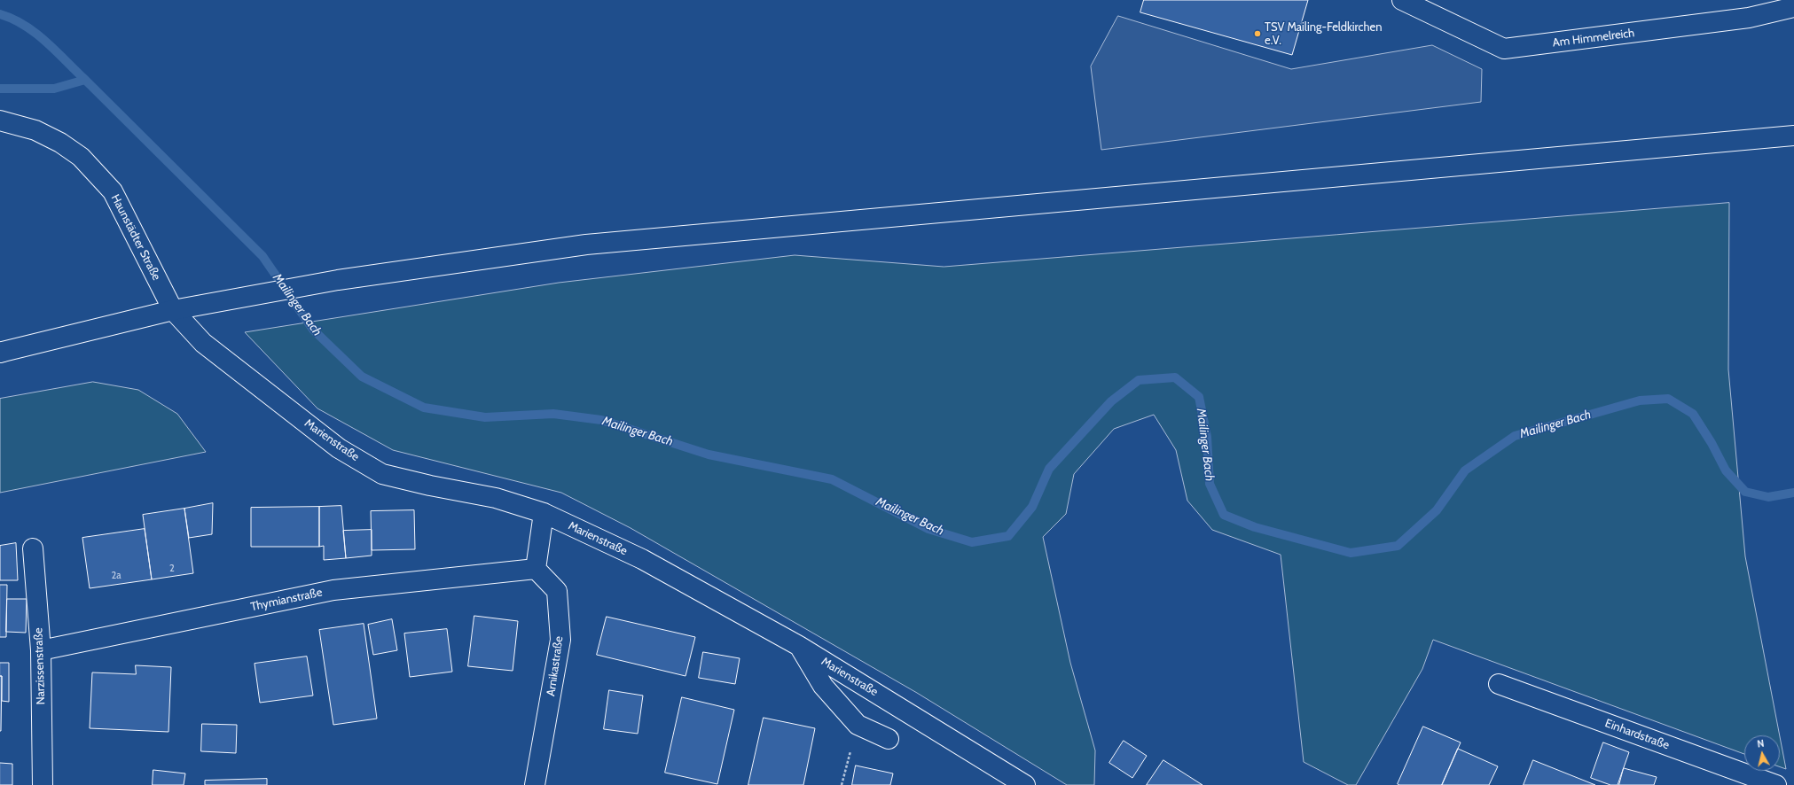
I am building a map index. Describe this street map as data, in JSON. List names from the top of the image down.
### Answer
{
  "streets": {
    "street": [
      "Am Himmelreich",
      "Haunstädter Straße",
      "Marienstraße",
      "Thymianstraße",
      "Narzissenstraße",
      "Arnikastraße",
      "Einhardstraße"
    ]
  },
  "crossings": [
    ["Haunstädter Straße", "Marienstraße"],
    ["Thymianstraße", "Narzissenstraße"],
    ["Thymianstraße", "Arnikastraße"]
  ],
  "water": ["Mailinger Bach"],
  "places": ["TSV Mailing-Feldkirchen e.V."],
  "house_numbers": ["2", "2a"],
  "north": "top"
}
